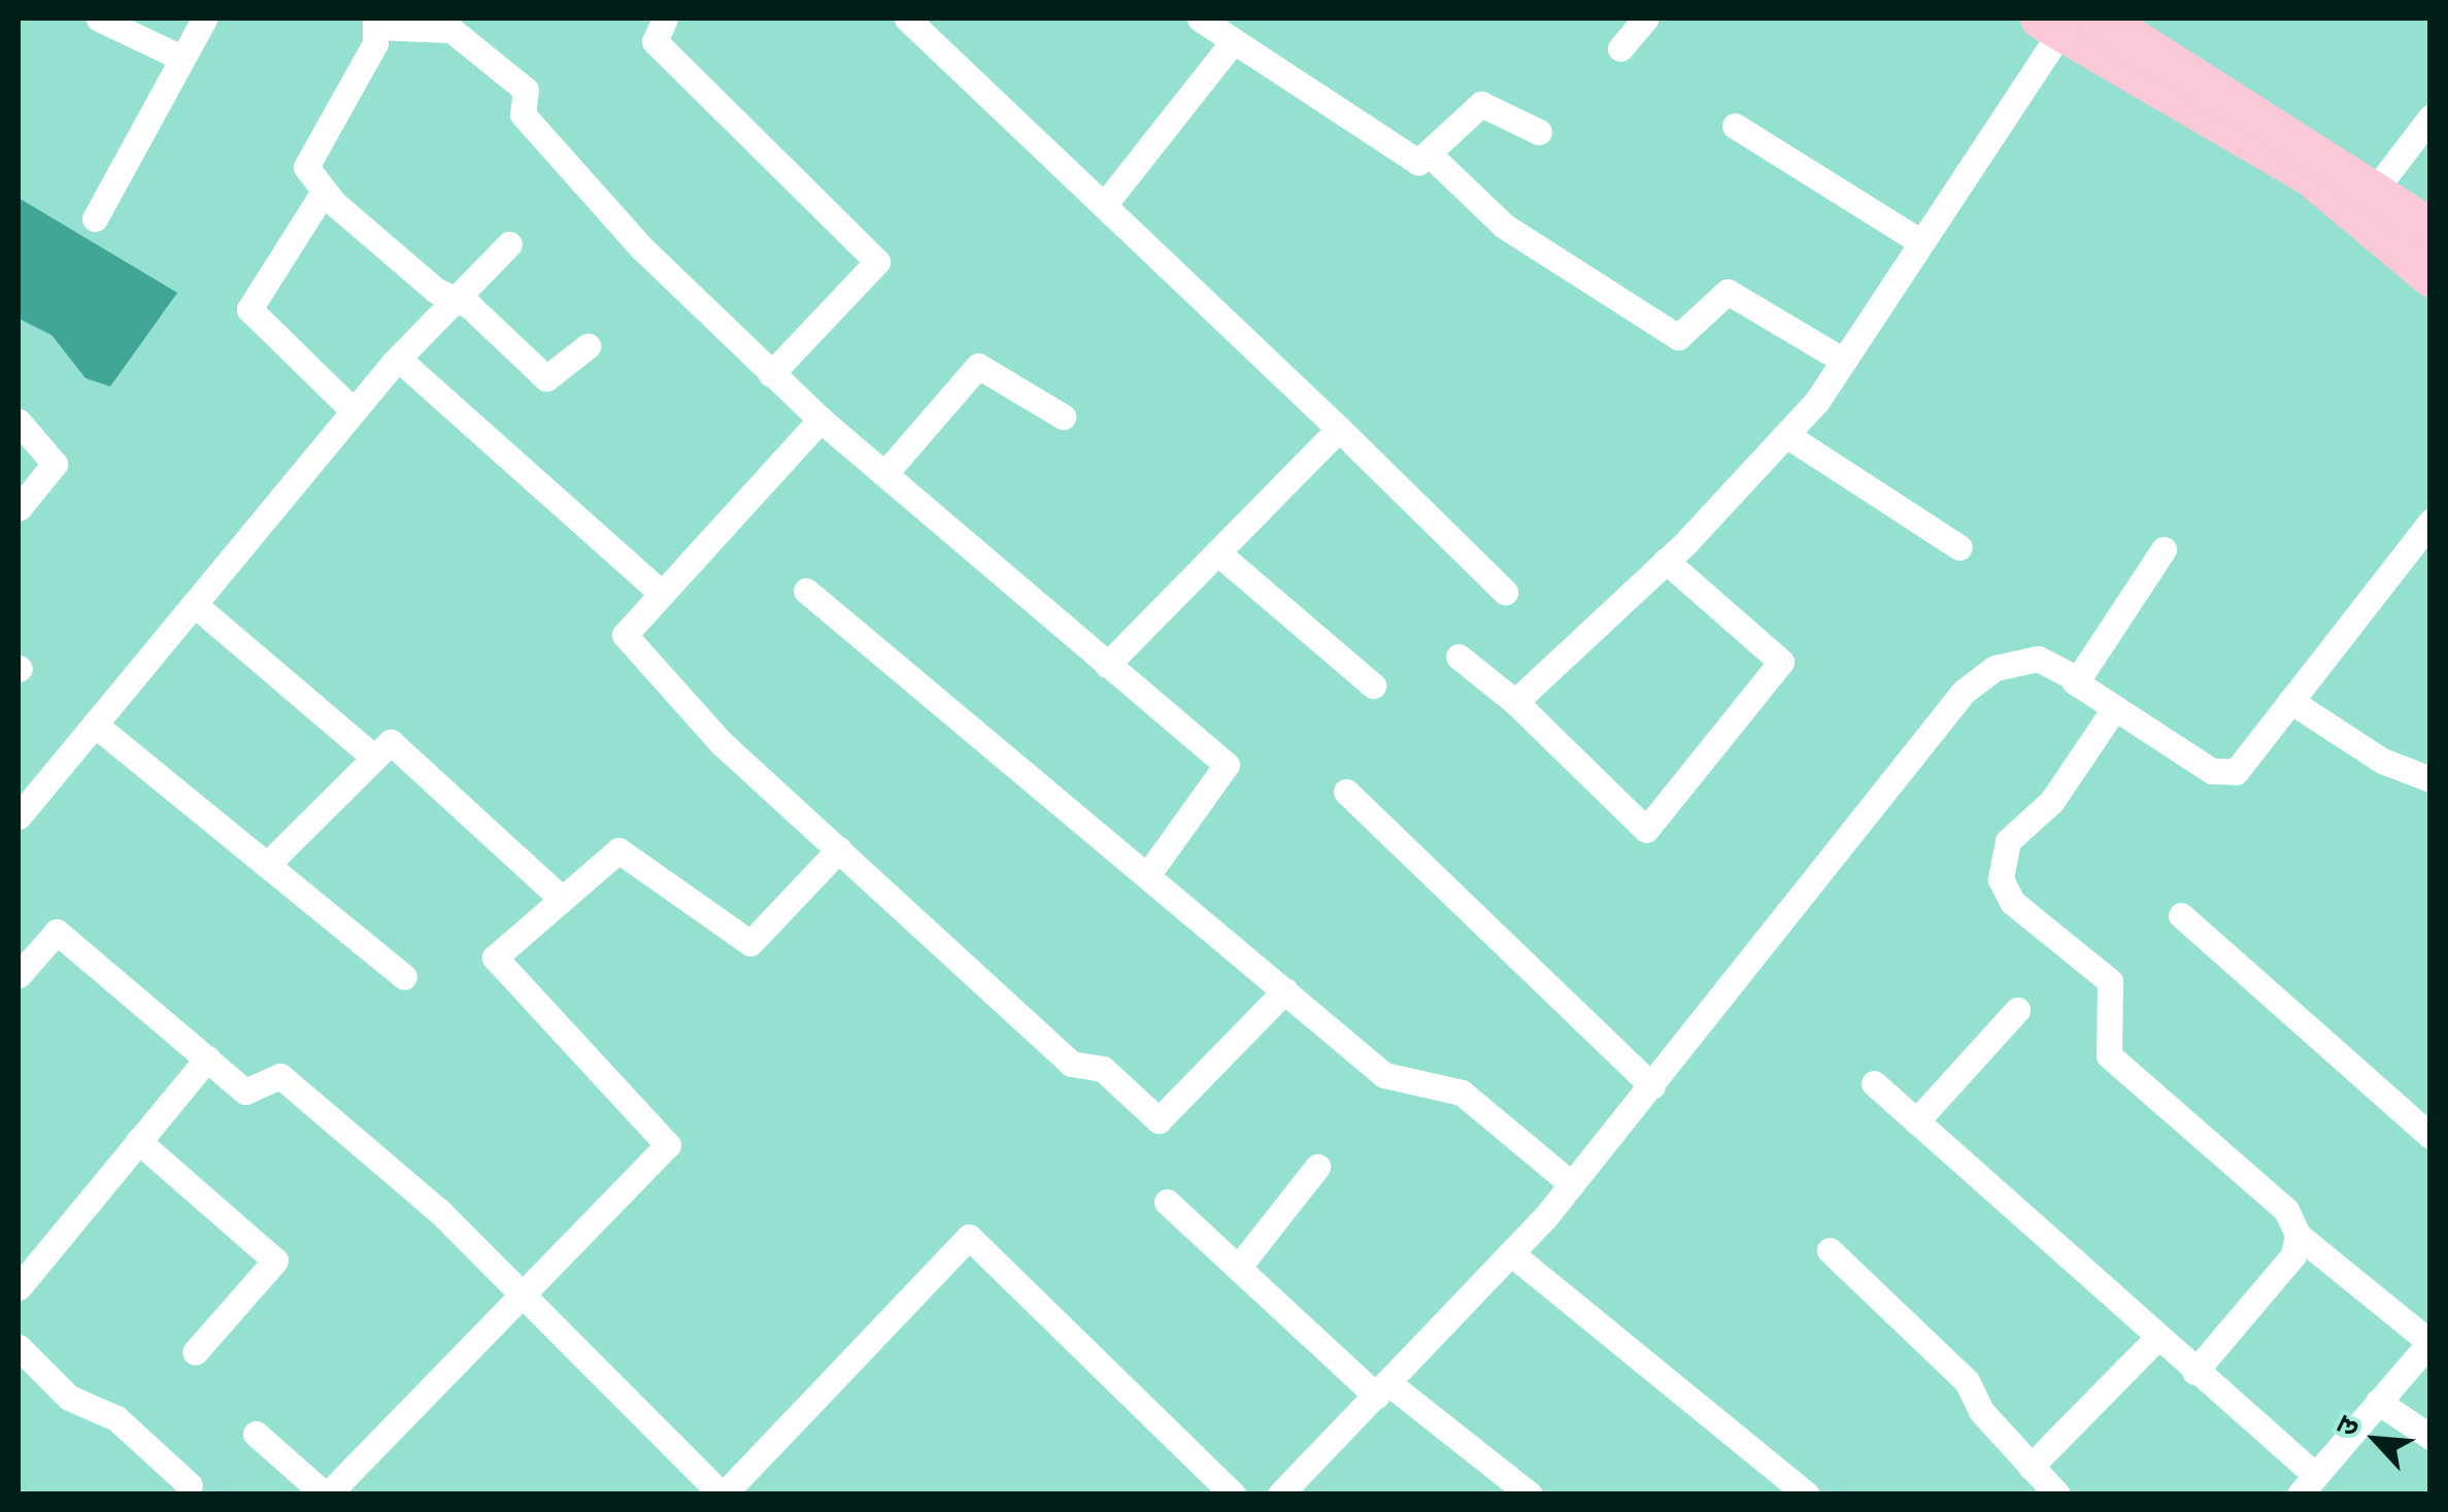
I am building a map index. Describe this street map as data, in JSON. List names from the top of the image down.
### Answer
{
  "north": "top left"
}
